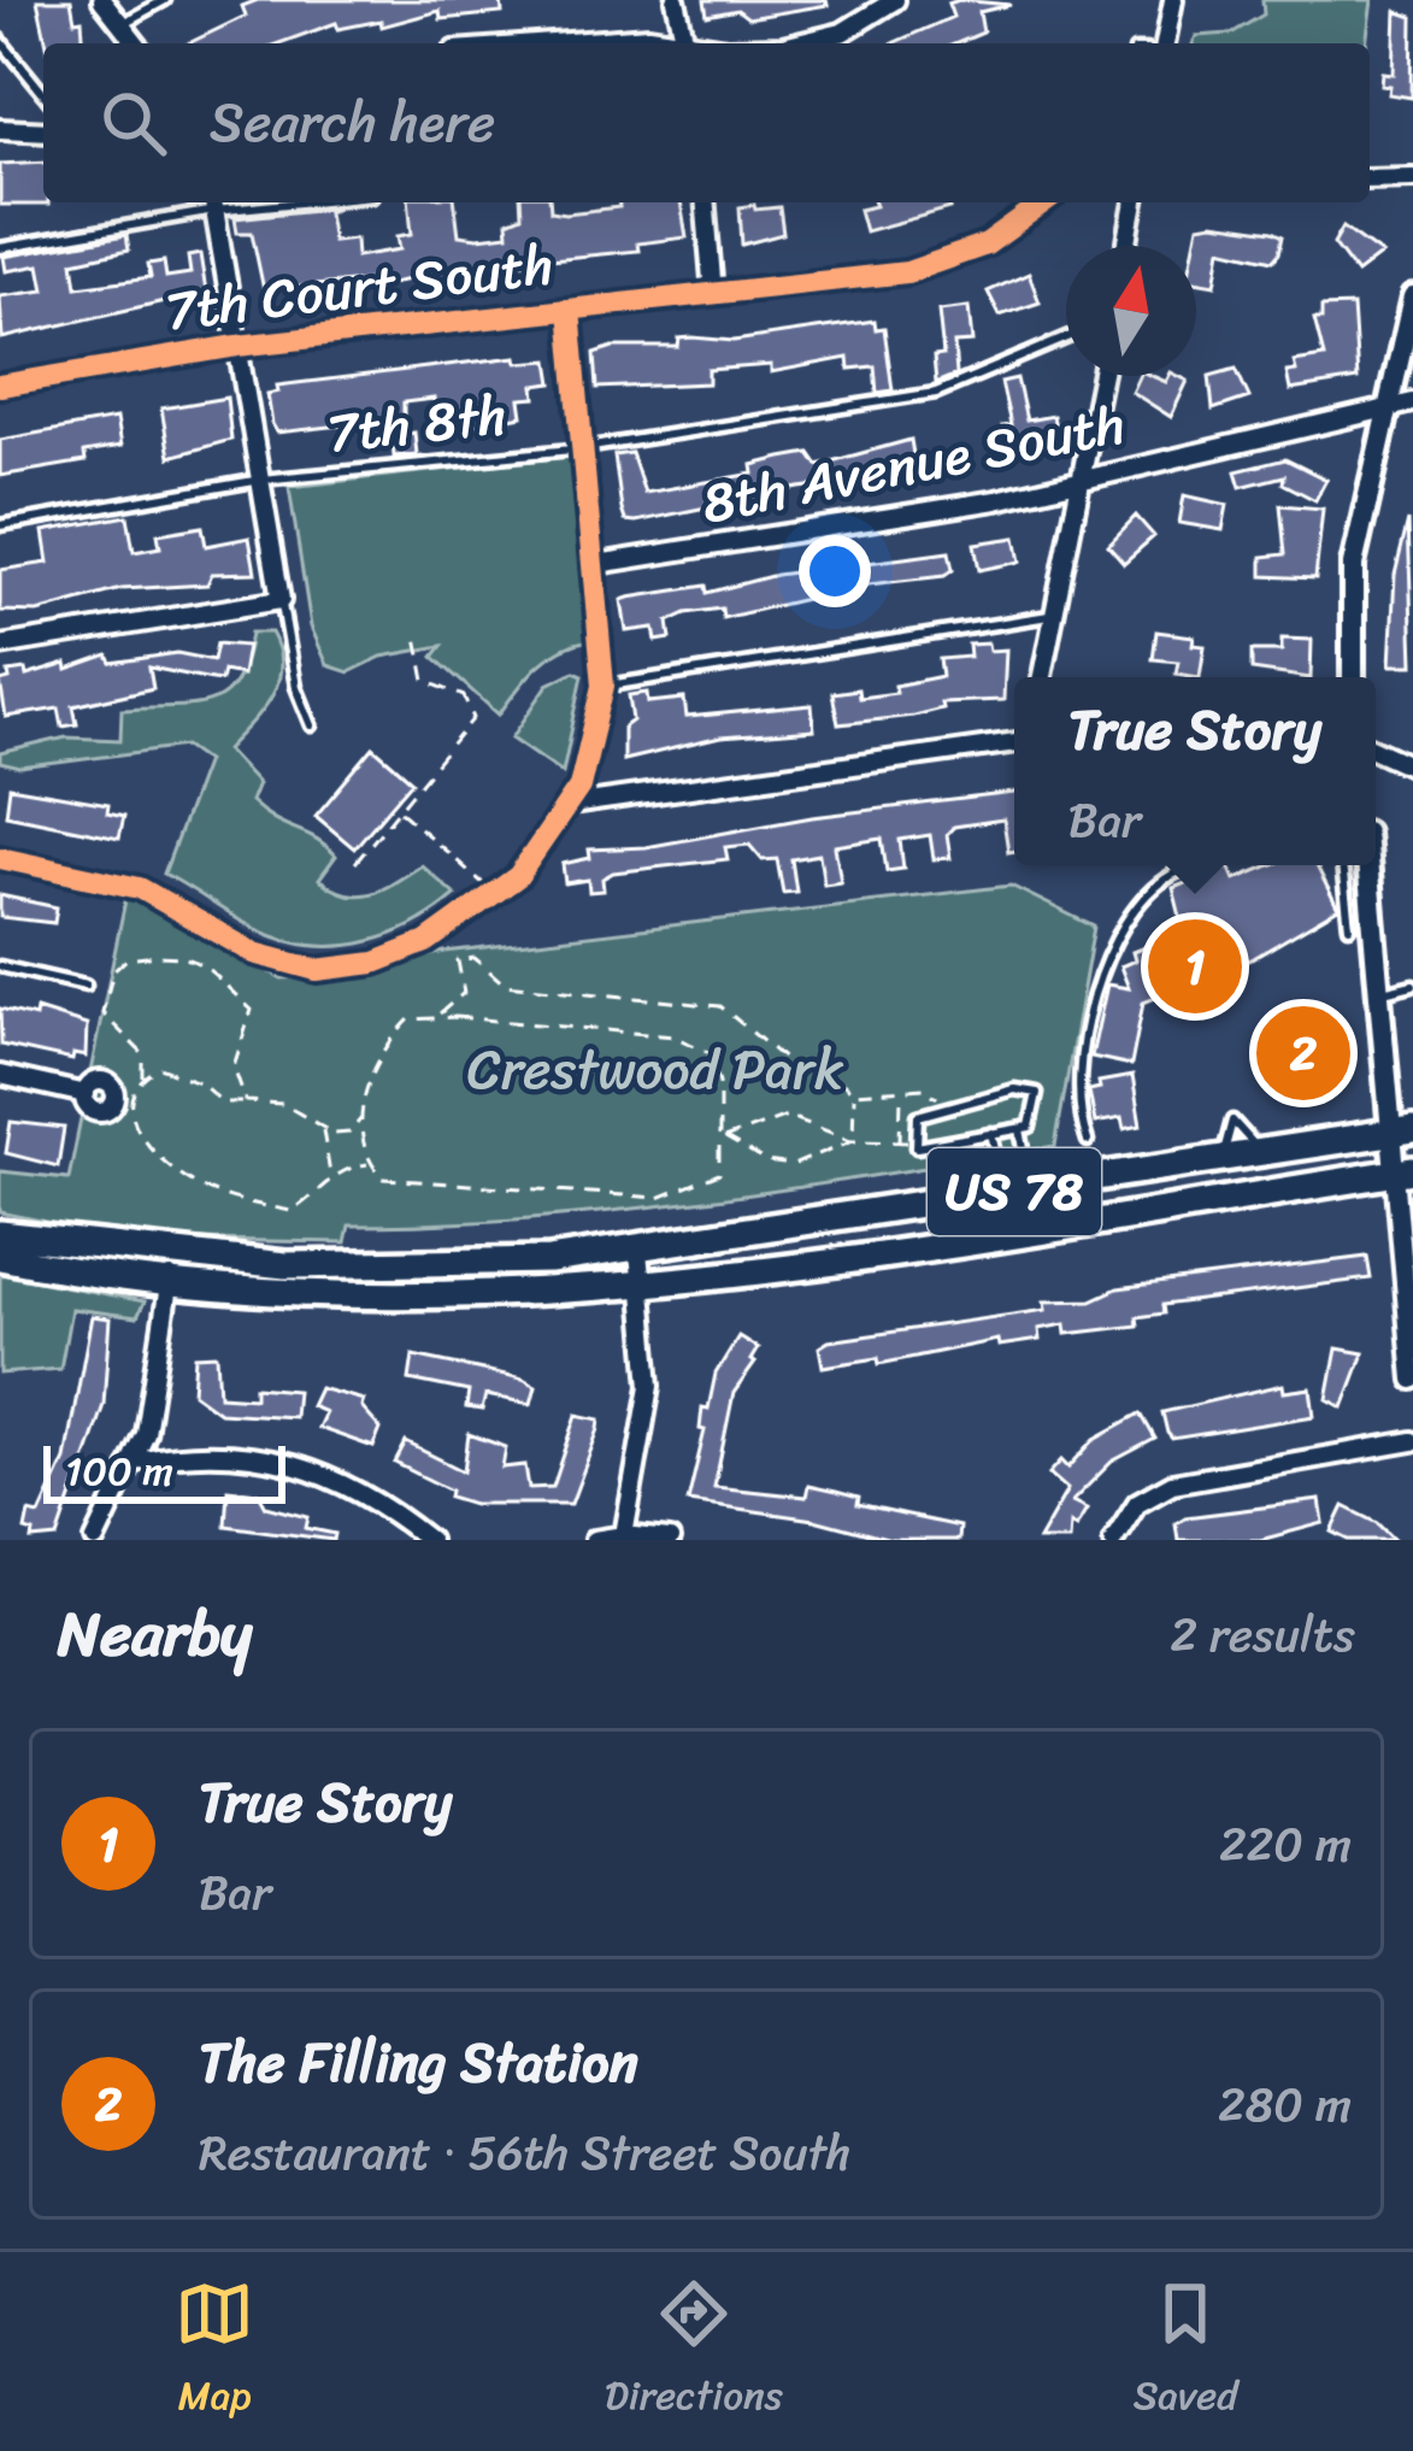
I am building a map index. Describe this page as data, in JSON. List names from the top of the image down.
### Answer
{
  "streets": {
    "main road": ["US 78"],
    "street": ["7th Court South", "8th Avenue South"],
    "lane": ["7th 8th"]
  },
  "parks": ["Crestwood Park"],
  "scale_bar": "100 m",
  "north": "top",
  "page": {
    "search": "Search here",
    "popup": ["True Story", "Bar"],
    "pins": ["1", "2"],
    "scale": "100 m",
    "heading": ["Nearby", "2 results"],
    "list": [
      {
        "mark": "1",
        "name": "True Story",
        "note": "Bar",
        "value": "220 m"
      },
      {
        "mark": "2",
        "name": "The Filling Station",
        "note": "Restaurant · 56th Street South",
        "value": "280 m"
      }
    ],
    "nav": ["Map", "Directions", "Saved"]
  }
}
